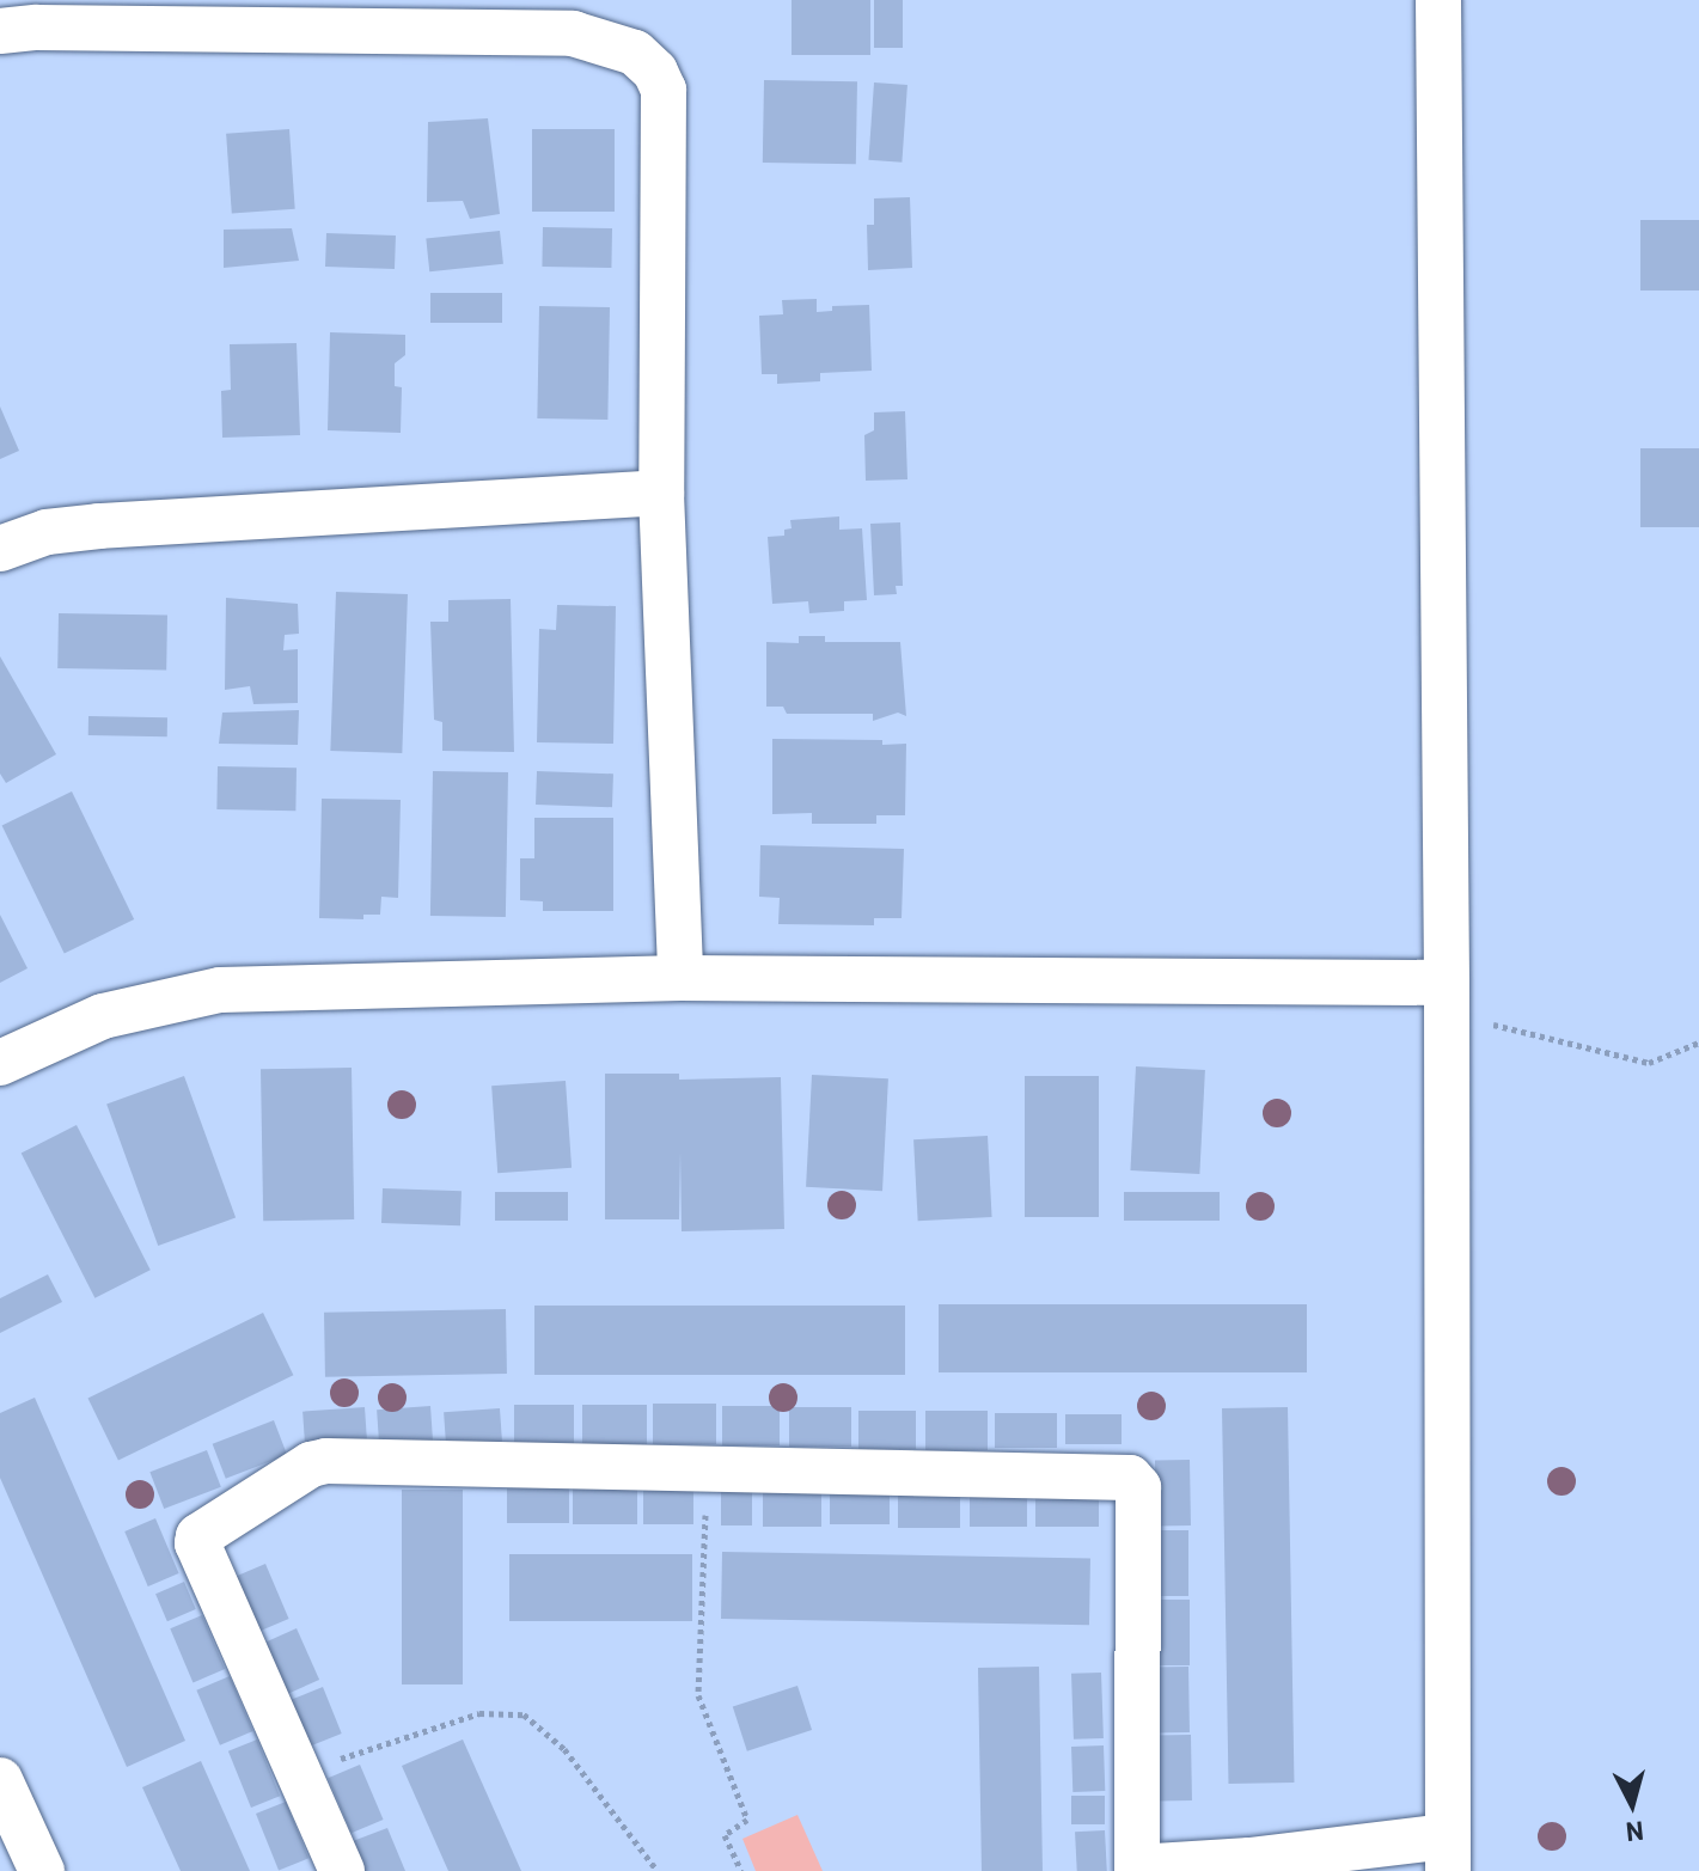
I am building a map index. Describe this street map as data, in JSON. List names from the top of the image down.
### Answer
{
  "north": "bottom"
}
